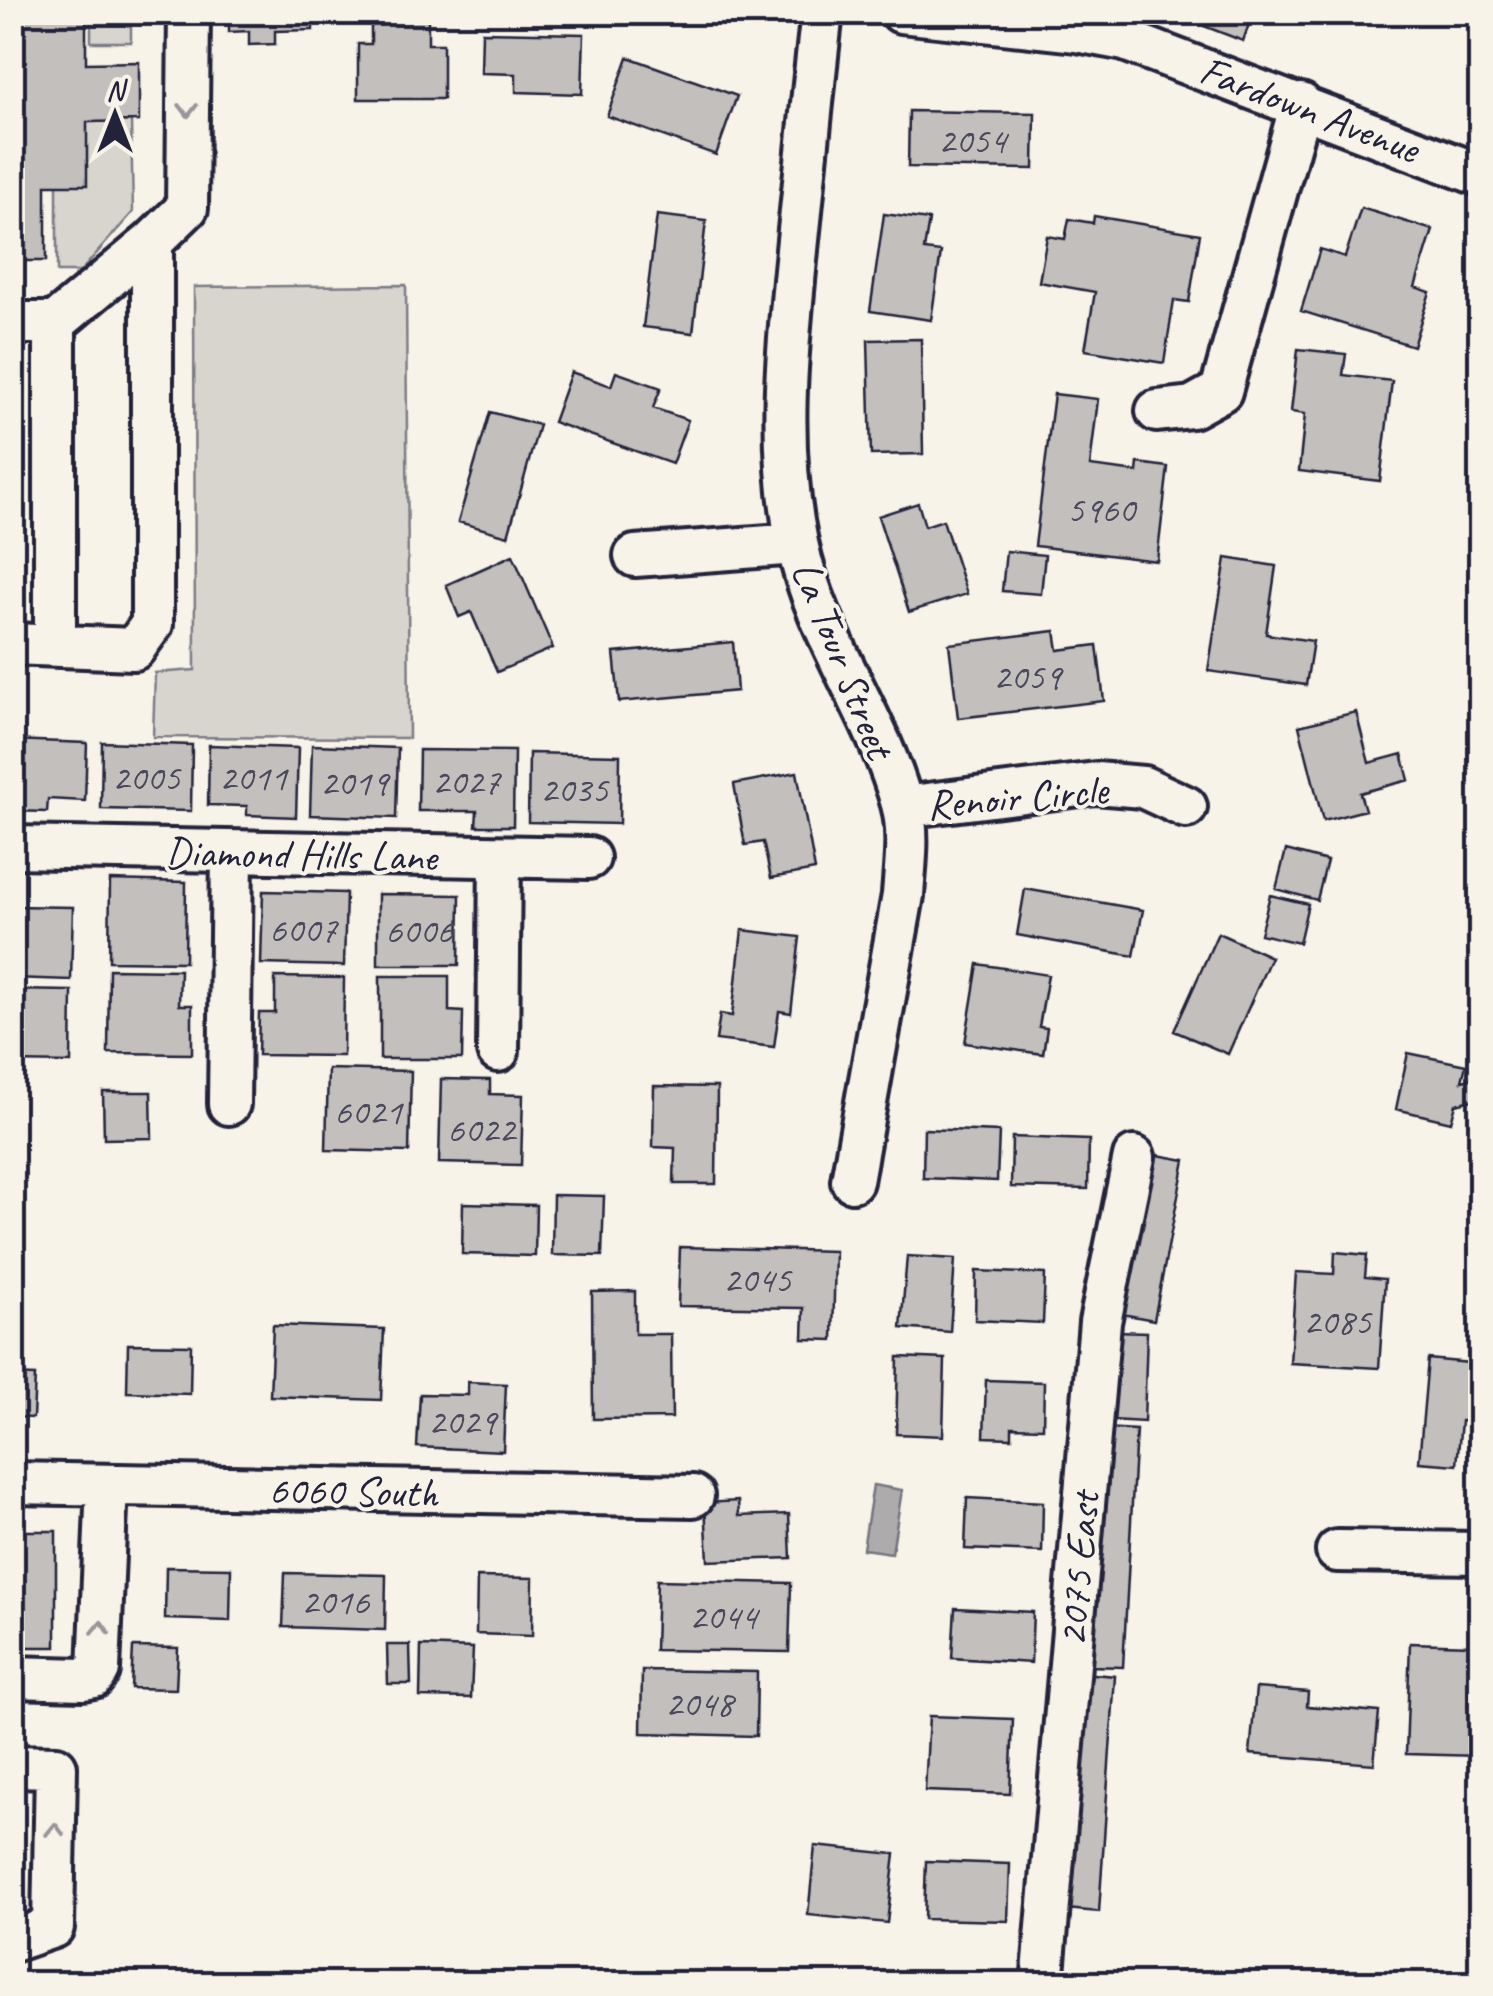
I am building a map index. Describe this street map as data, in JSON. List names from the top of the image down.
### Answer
{
  "streets": {
    "street": [
      "Fardown Avenue",
      "La Tour Street",
      "Renoir Circle",
      "Diamond Hills Lane",
      "6060 South",
      "2075 East"
    ]
  },
  "crossings": [
    ["La Tour Street", "Renoir Circle"]
  ],
  "house_numbers": [
    "2054",
    "5960",
    "2059",
    "2005",
    "2011",
    "2027",
    "2019",
    "2035",
    "6007",
    "6006",
    "6021",
    "6022",
    "2045",
    "2085",
    "2029",
    "2016",
    "2044",
    "2048"
  ],
  "north": "top"
}
